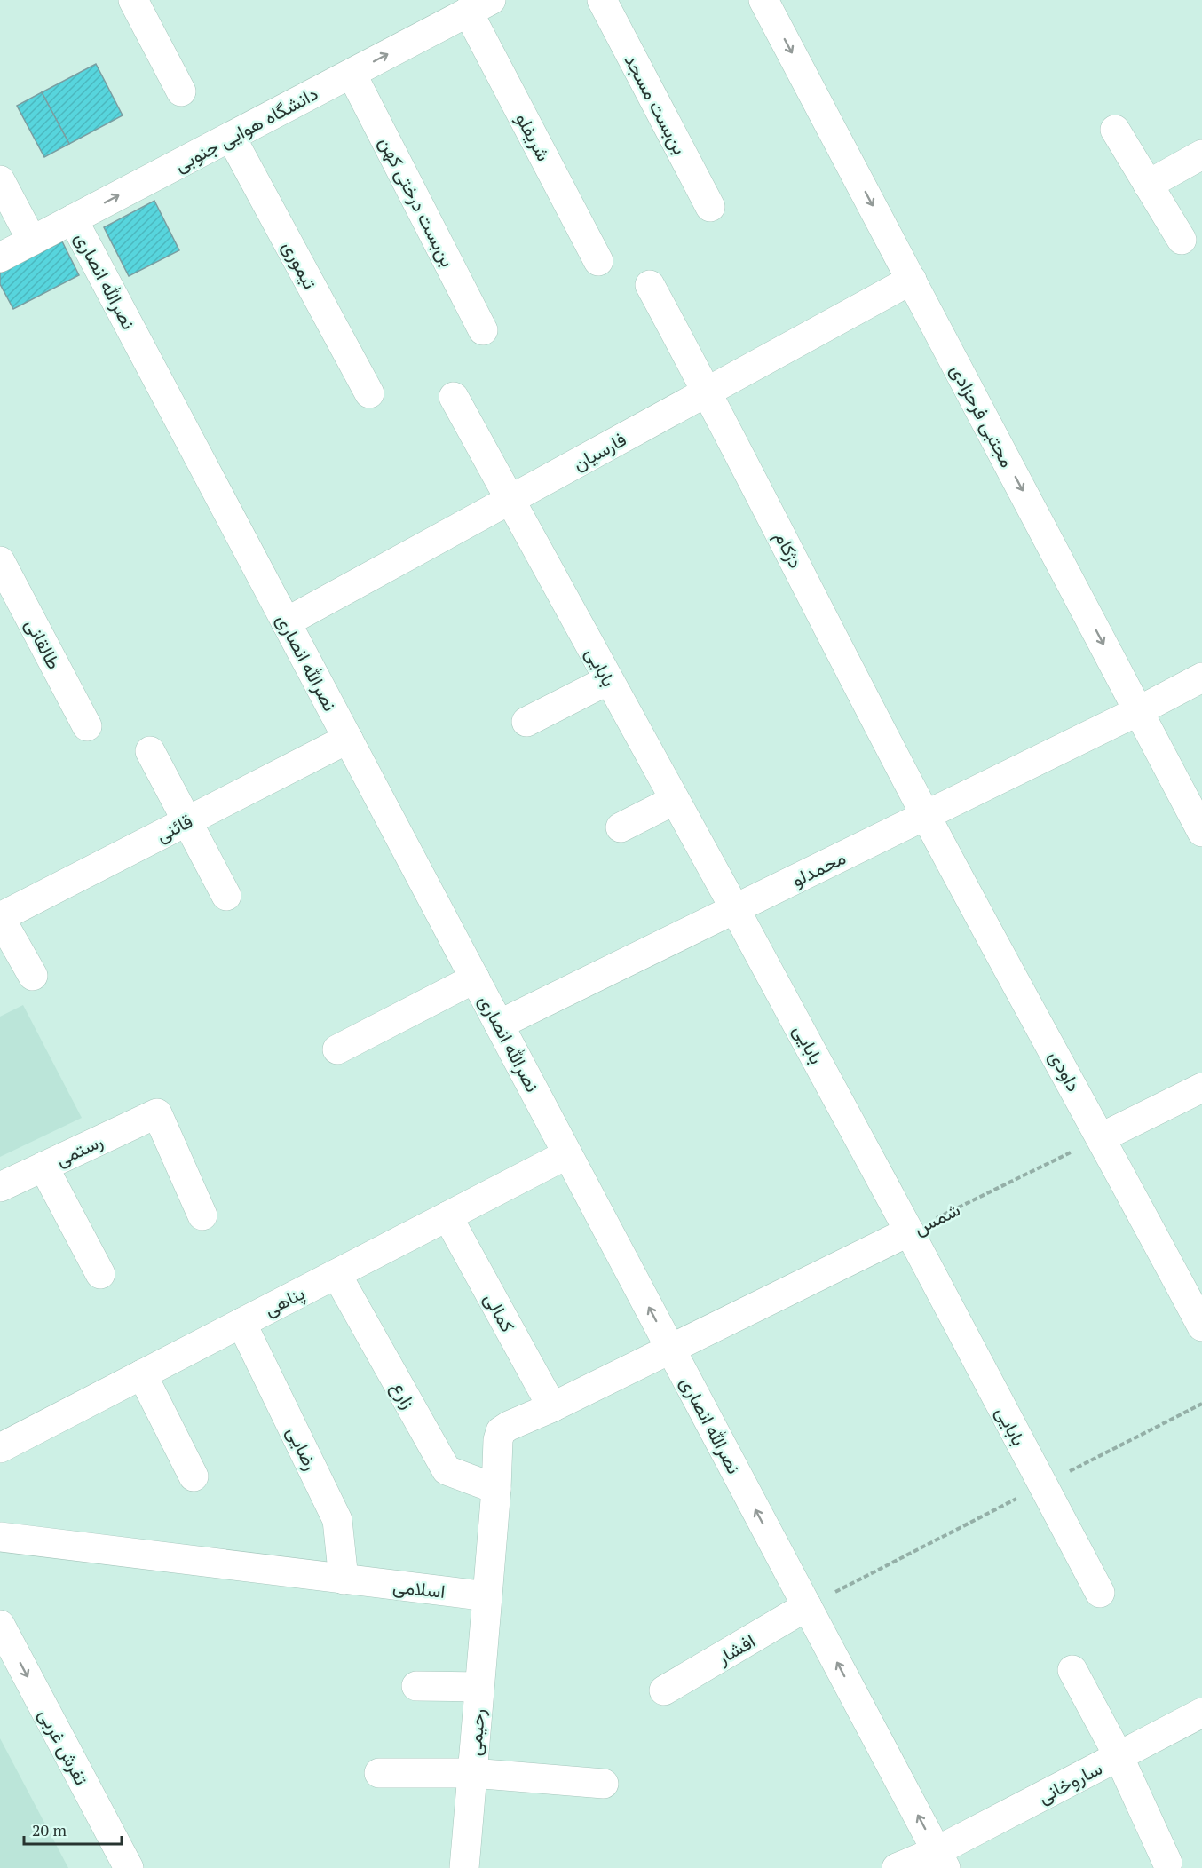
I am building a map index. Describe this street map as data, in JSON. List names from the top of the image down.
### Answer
{
  "streets": {
    "street": [
      "بن‌بست مسجد",
      "دانشگاه هوایی جنوبی",
      "شریفلو",
      "بن‌بست درختی کهن",
      "تیموری",
      "نصرالله انصاری",
      "مجتبی فرحزادی",
      "فارسیان",
      "دژکام",
      "طالقانی",
      "بابایی",
      "قائنی",
      "محمدلو",
      "داودی",
      "رستمی",
      "شمس",
      "پناهی",
      "کمالی",
      "زارع",
      "رضایی",
      "اسلامی",
      "افشار",
      "رحیمی",
      "تفرش غربی",
      "ساروخانی"
    ]
  },
  "crossings": [
    ["دانشگاه هوایی جنوبی", "شریفلو"],
    ["دانشگاه هوایی جنوبی", "بن‌بست درختی کهن"],
    ["دانشگاه هوایی جنوبی", "تیموری"],
    ["دانشگاه هوایی جنوبی", "نصرالله انصاری"],
    ["نصرالله انصاری", "فارسیان"],
    ["نصرالله انصاری", "قائنی"],
    ["نصرالله انصاری", "محمدلو"],
    ["نصرالله انصاری", "شمس"],
    ["نصرالله انصاری", "پناهی"],
    ["نصرالله انصاری", "افشار"],
    ["نصرالله انصاری", "ساروخانی"],
    ["مجتبی فرحزادی", "فارسیان"],
    ["مجتبی فرحزادی", "محمدلو"],
    ["فارسیان", "دژکام"],
    ["فارسیان", "بابایی"],
    ["دژکام", "محمدلو"],
    ["دژکام", "داودی"],
    ["بابایی", "محمدلو"],
    ["بابایی", "شمس"],
    ["محمدلو", "داودی"],
    ["داودی", "شمس"],
    ["پناهی", "کمالی"],
    ["پناهی", "زارع"],
    ["پناهی", "رضایی"],
    ["رضایی", "اسلامی"],
    ["اسلامی", "رحیمی"]
  ],
  "one_way": [
    "دانشگاه هوایی جنوبی",
    "نصرالله انصاری",
    "مجتبی فرحزادی",
    "تفرش غربی"
  ],
  "scale_bar": "20 m"
}
